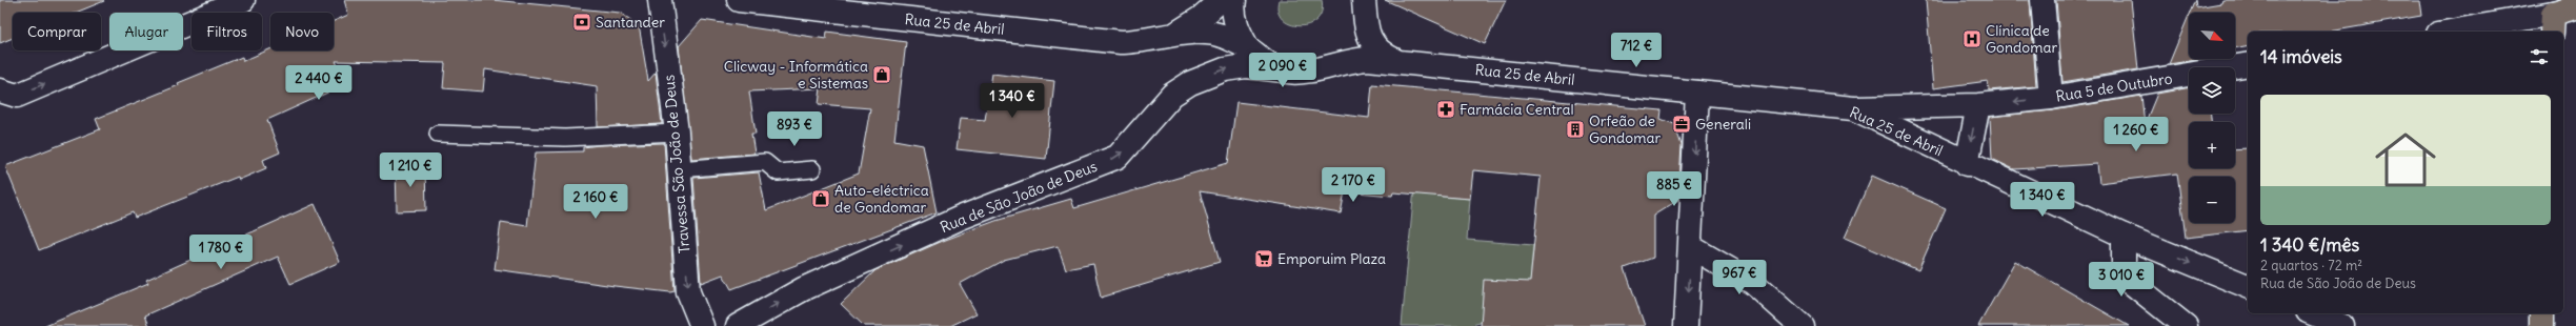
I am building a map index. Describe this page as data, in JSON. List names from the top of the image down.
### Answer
{
  "streets": {
    "main road": [
      "Rua 25 de Abril",
      "Rua 5 de Outubro",
      "Travessa São João de Deus",
      "Rua de São João de Deus"
    ]
  },
  "crossings": [
    ["Rua 25 de Abril", "Rua 5 de Outubro"],
    ["Rua 25 de Abril", "Rua de São João de Deus"]
  ],
  "one_way": ["Travessa São João de Deus", "Rua de São João de Deus"],
  "places": {
    "bank": ["Santander"],
    "hospital": ["Clínica de Gondomar"],
    "shop": ["Clicway - Informática e Sistemas", "Auto-eléctrica de Gondomar"],
    "pharmacy": ["Farmácia Central"],
    "office": ["Generali"],
    "building": ["Orfeão de Gondomar"],
    "supermarket": ["Emporuim Plaza"]
  },
  "north": "bottom right",
  "page": {
    "map_buttons": ["+", "−"],
    "chip": [
      "Comprar",
      "Alugar",
      "Filtros",
      "Novo"
    ],
    "heading": "14 imóveis",
    "price": [
      "712 €",
      "2 090 €",
      "2 440 €",
      "1 340 €",
      "893 €",
      "1 260 €",
      "1 210 €",
      "2 170 €",
      "885 €",
      "1 340 €",
      "2 160 €",
      "1 780 €",
      "967 €",
      "3 010 €"
    ],
    "list": [
      {
        "name": "1 340 €/mês",
        "note": "2 quartos · 72 m² · Rua de São João de Deus"
      }
    ]
  }
}
